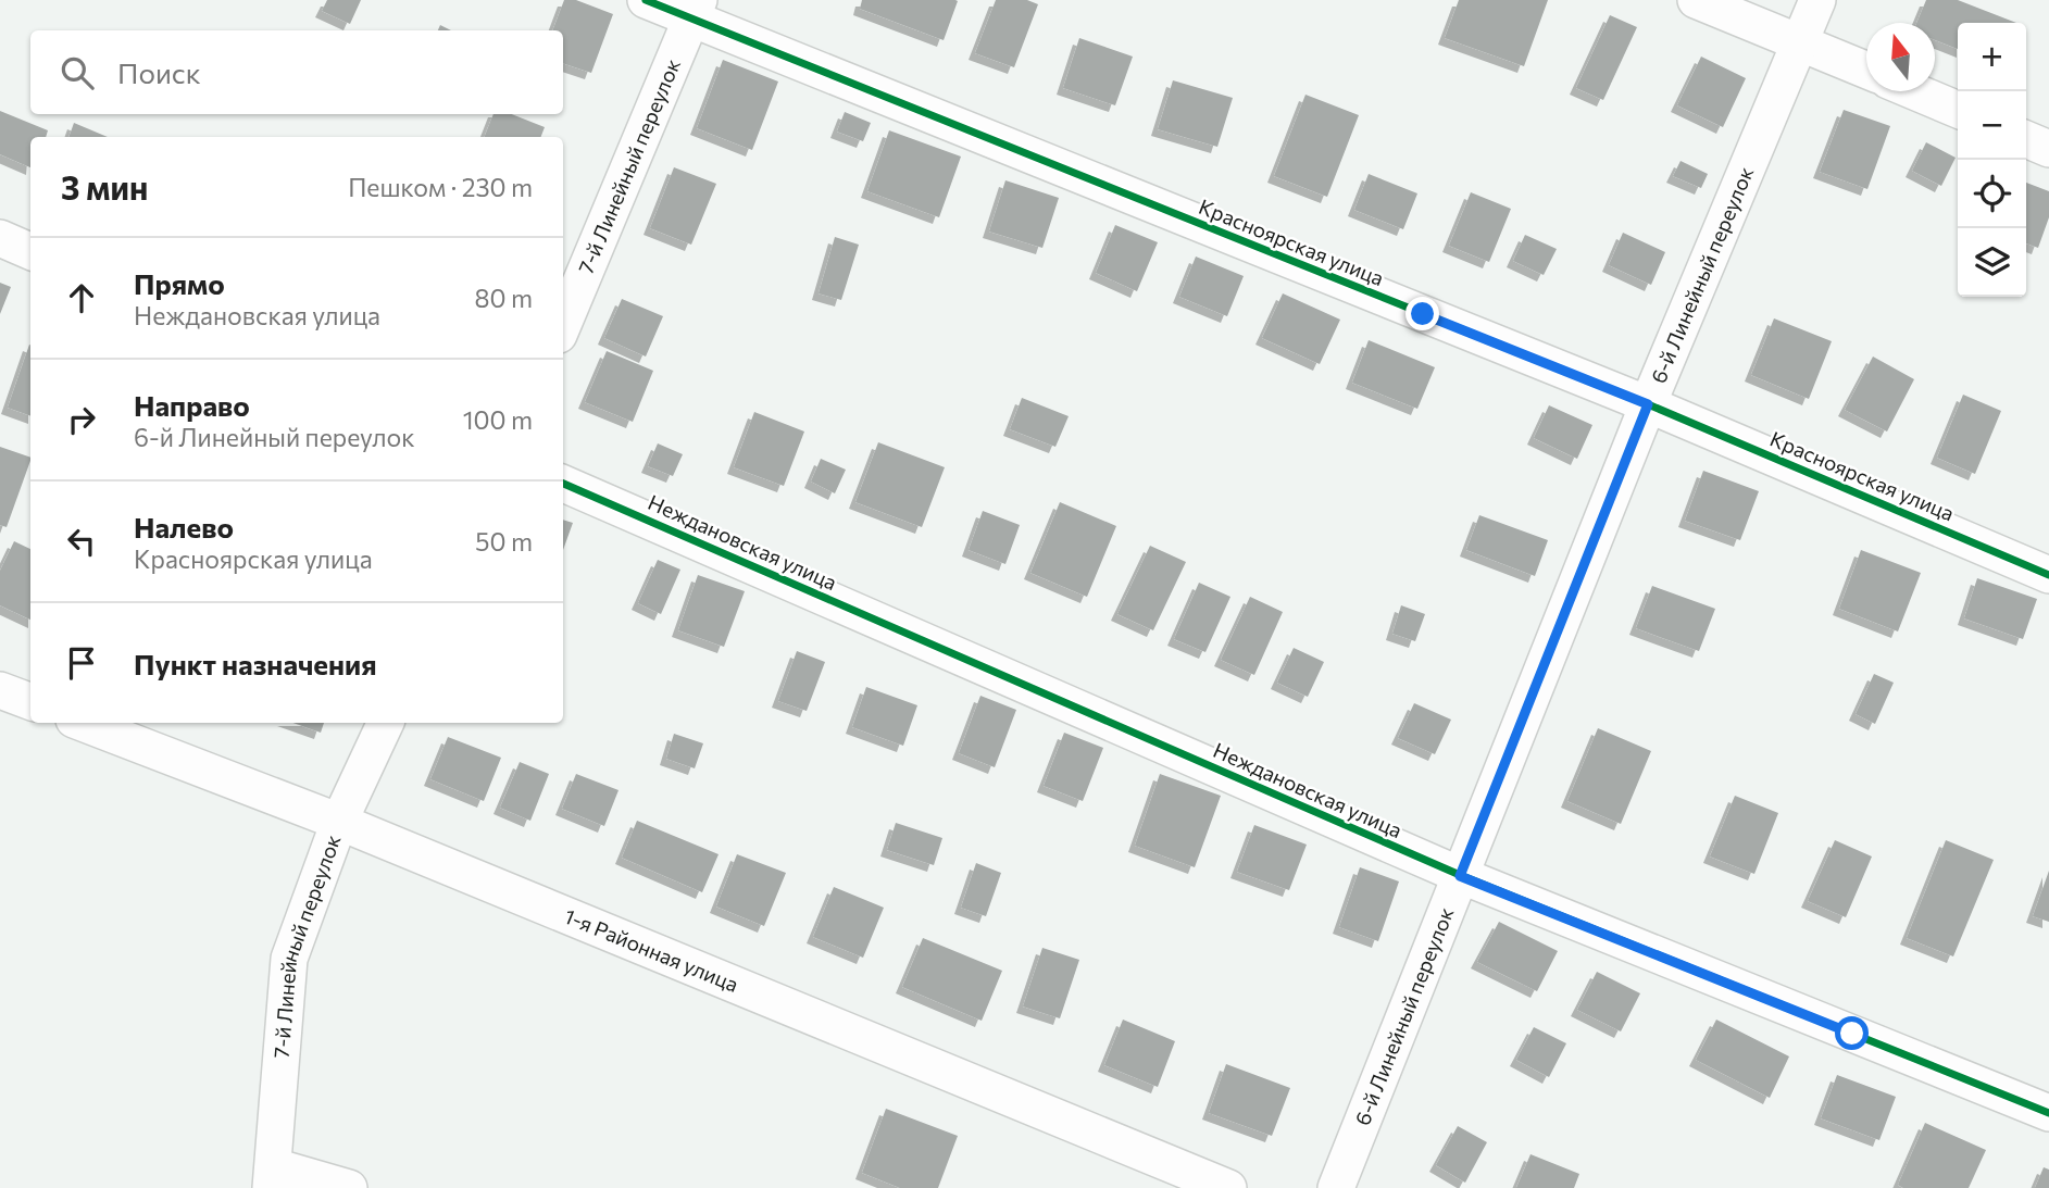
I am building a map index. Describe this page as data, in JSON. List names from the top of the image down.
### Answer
{
  "streets": {
    "street": [
      "7-й Линейный переулок",
      "Красноярская улица",
      "6-й Линейный переулок",
      "Неждановская улица",
      "1-я Районная улица"
    ]
  },
  "crossings": [
    ["7-й Линейный переулок", "Красноярская улица"],
    ["7-й Линейный переулок", "1-я Районная улица"],
    ["Красноярская улица", "6-й Линейный переулок"],
    ["6-й Линейный переулок", "Неждановская улица"]
  ],
  "north": "top",
  "page": {
    "map_buttons": ["+", "−"],
    "search": "Поиск",
    "heading": ["3 мин", "Пешком · 230 m"],
    "list": [
      ["Прямо", "Неждановская улица", "80 m"],
      ["Направо", "6-й Линейный переулок", "100 m"],
      ["Налево", "Красноярская улица", "50 m"],
      "Пункт назначения"
    ]
  }
}
